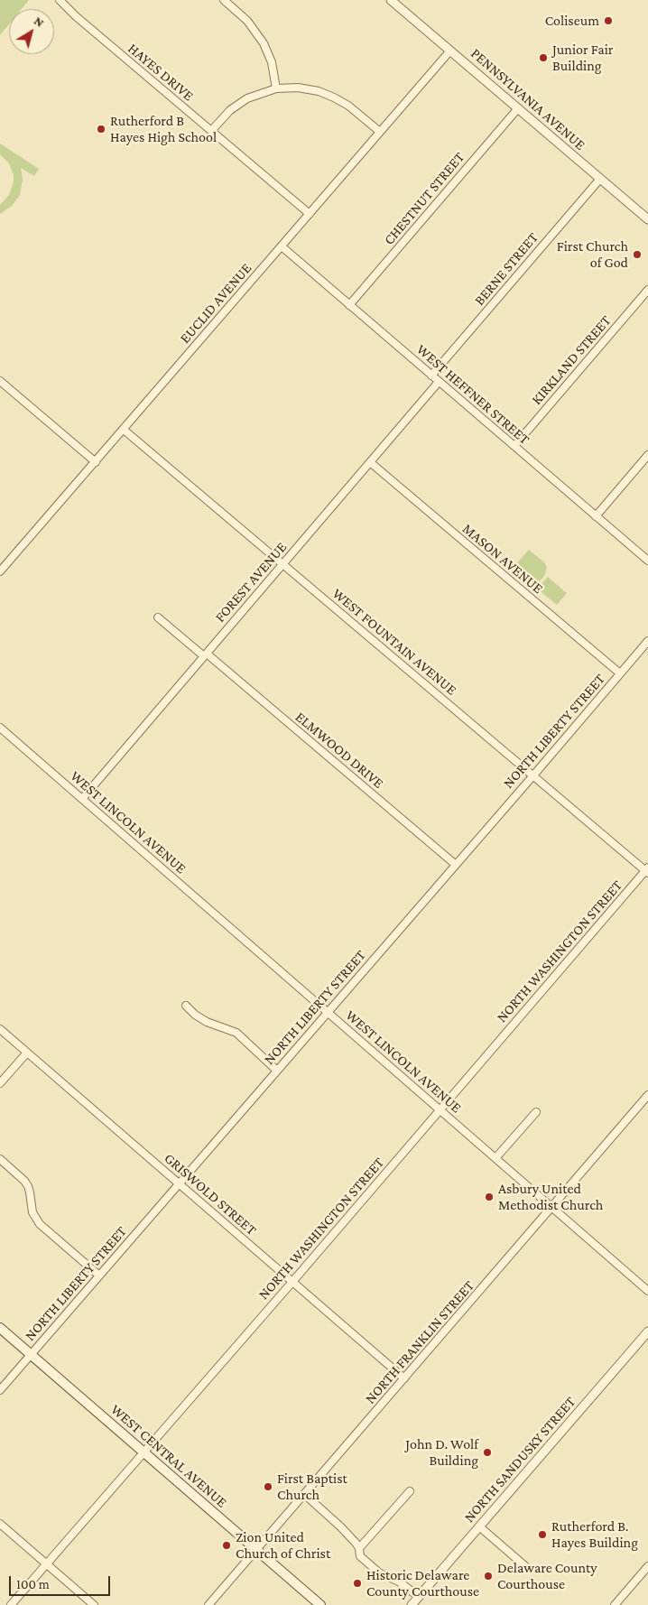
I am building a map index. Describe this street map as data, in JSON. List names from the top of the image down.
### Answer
{
  "streets": {
    "main road": ["WEST CENTRAL AVENUE"],
    "street": [
      "HAYES DRIVE",
      "PENNSYLVANIA AVENUE",
      "CHESTNUT STREET",
      "BERNE STREET",
      "EUCLID AVENUE",
      "KIRKLAND STREET",
      "WEST HEFFNER STREET",
      "MASON AVENUE",
      "FOREST AVENUE",
      "WEST FOUNTAIN AVENUE",
      "NORTH LIBERTY STREET",
      "ELMWOOD DRIVE",
      "WEST LINCOLN AVENUE",
      "NORTH WASHINGTON STREET",
      "GRISWOLD STREET",
      "NORTH FRANKLIN STREET",
      "NORTH SANDUSKY STREET"
    ]
  },
  "crossings": [
    ["HAYES DRIVE", "EUCLID AVENUE"],
    ["PENNSYLVANIA AVENUE", "CHESTNUT STREET"],
    ["PENNSYLVANIA AVENUE", "BERNE STREET"],
    ["PENNSYLVANIA AVENUE", "EUCLID AVENUE"],
    ["CHESTNUT STREET", "WEST HEFFNER STREET"],
    ["BERNE STREET", "WEST HEFFNER STREET"],
    ["EUCLID AVENUE", "WEST HEFFNER STREET"],
    ["EUCLID AVENUE", "WEST FOUNTAIN AVENUE"],
    ["KIRKLAND STREET", "WEST HEFFNER STREET"],
    ["WEST HEFFNER STREET", "FOREST AVENUE"],
    ["MASON AVENUE", "FOREST AVENUE"],
    ["MASON AVENUE", "NORTH LIBERTY STREET"],
    ["FOREST AVENUE", "WEST FOUNTAIN AVENUE"],
    ["FOREST AVENUE", "ELMWOOD DRIVE"],
    ["FOREST AVENUE", "WEST LINCOLN AVENUE"],
    ["WEST FOUNTAIN AVENUE", "NORTH LIBERTY STREET"],
    ["WEST FOUNTAIN AVENUE", "NORTH WASHINGTON STREET"],
    ["NORTH LIBERTY STREET", "ELMWOOD DRIVE"],
    ["NORTH LIBERTY STREET", "WEST LINCOLN AVENUE"],
    ["NORTH LIBERTY STREET", "GRISWOLD STREET"],
    ["NORTH LIBERTY STREET", "WEST CENTRAL AVENUE"],
    ["WEST LINCOLN AVENUE", "NORTH WASHINGTON STREET"],
    ["WEST LINCOLN AVENUE", "NORTH FRANKLIN STREET"],
    ["NORTH WASHINGTON STREET", "GRISWOLD STREET"],
    ["NORTH WASHINGTON STREET", "WEST CENTRAL AVENUE"],
    ["GRISWOLD STREET", "NORTH FRANKLIN STREET"],
    ["NORTH FRANKLIN STREET", "WEST CENTRAL AVENUE"]
  ],
  "places": [
    "Coliseum",
    "Junior Fair Building",
    "Rutherford B Hayes High School",
    "First Church of God",
    "Asbury United Methodist Church",
    "John D. Wolf Building",
    "First Baptist Church",
    "Rutherford B. Hayes Building",
    "Zion United Church of Christ",
    "Delaware County Courthouse",
    "Historic Delaware County Courthouse"
  ],
  "scale_bar": "100 m",
  "north": "top right"
}
